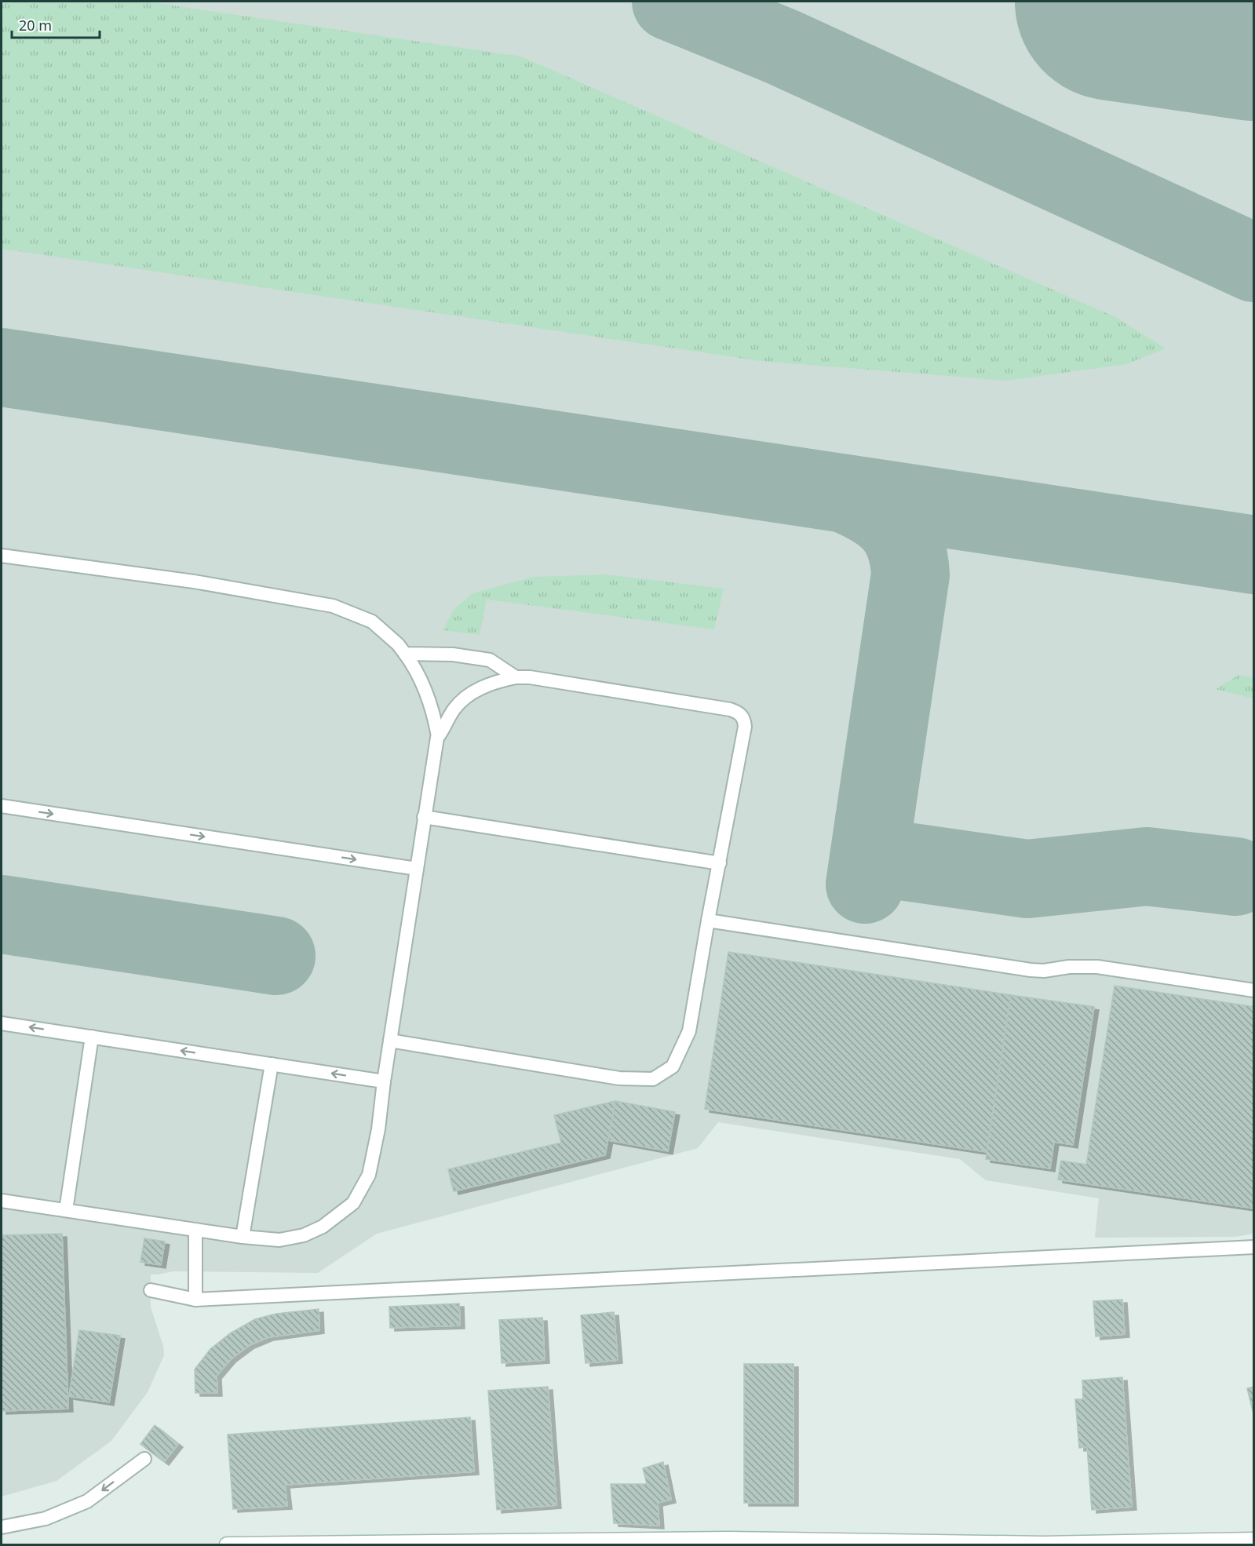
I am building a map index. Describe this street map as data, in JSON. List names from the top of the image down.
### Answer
{
  "scale_bar": "20 m"
}
